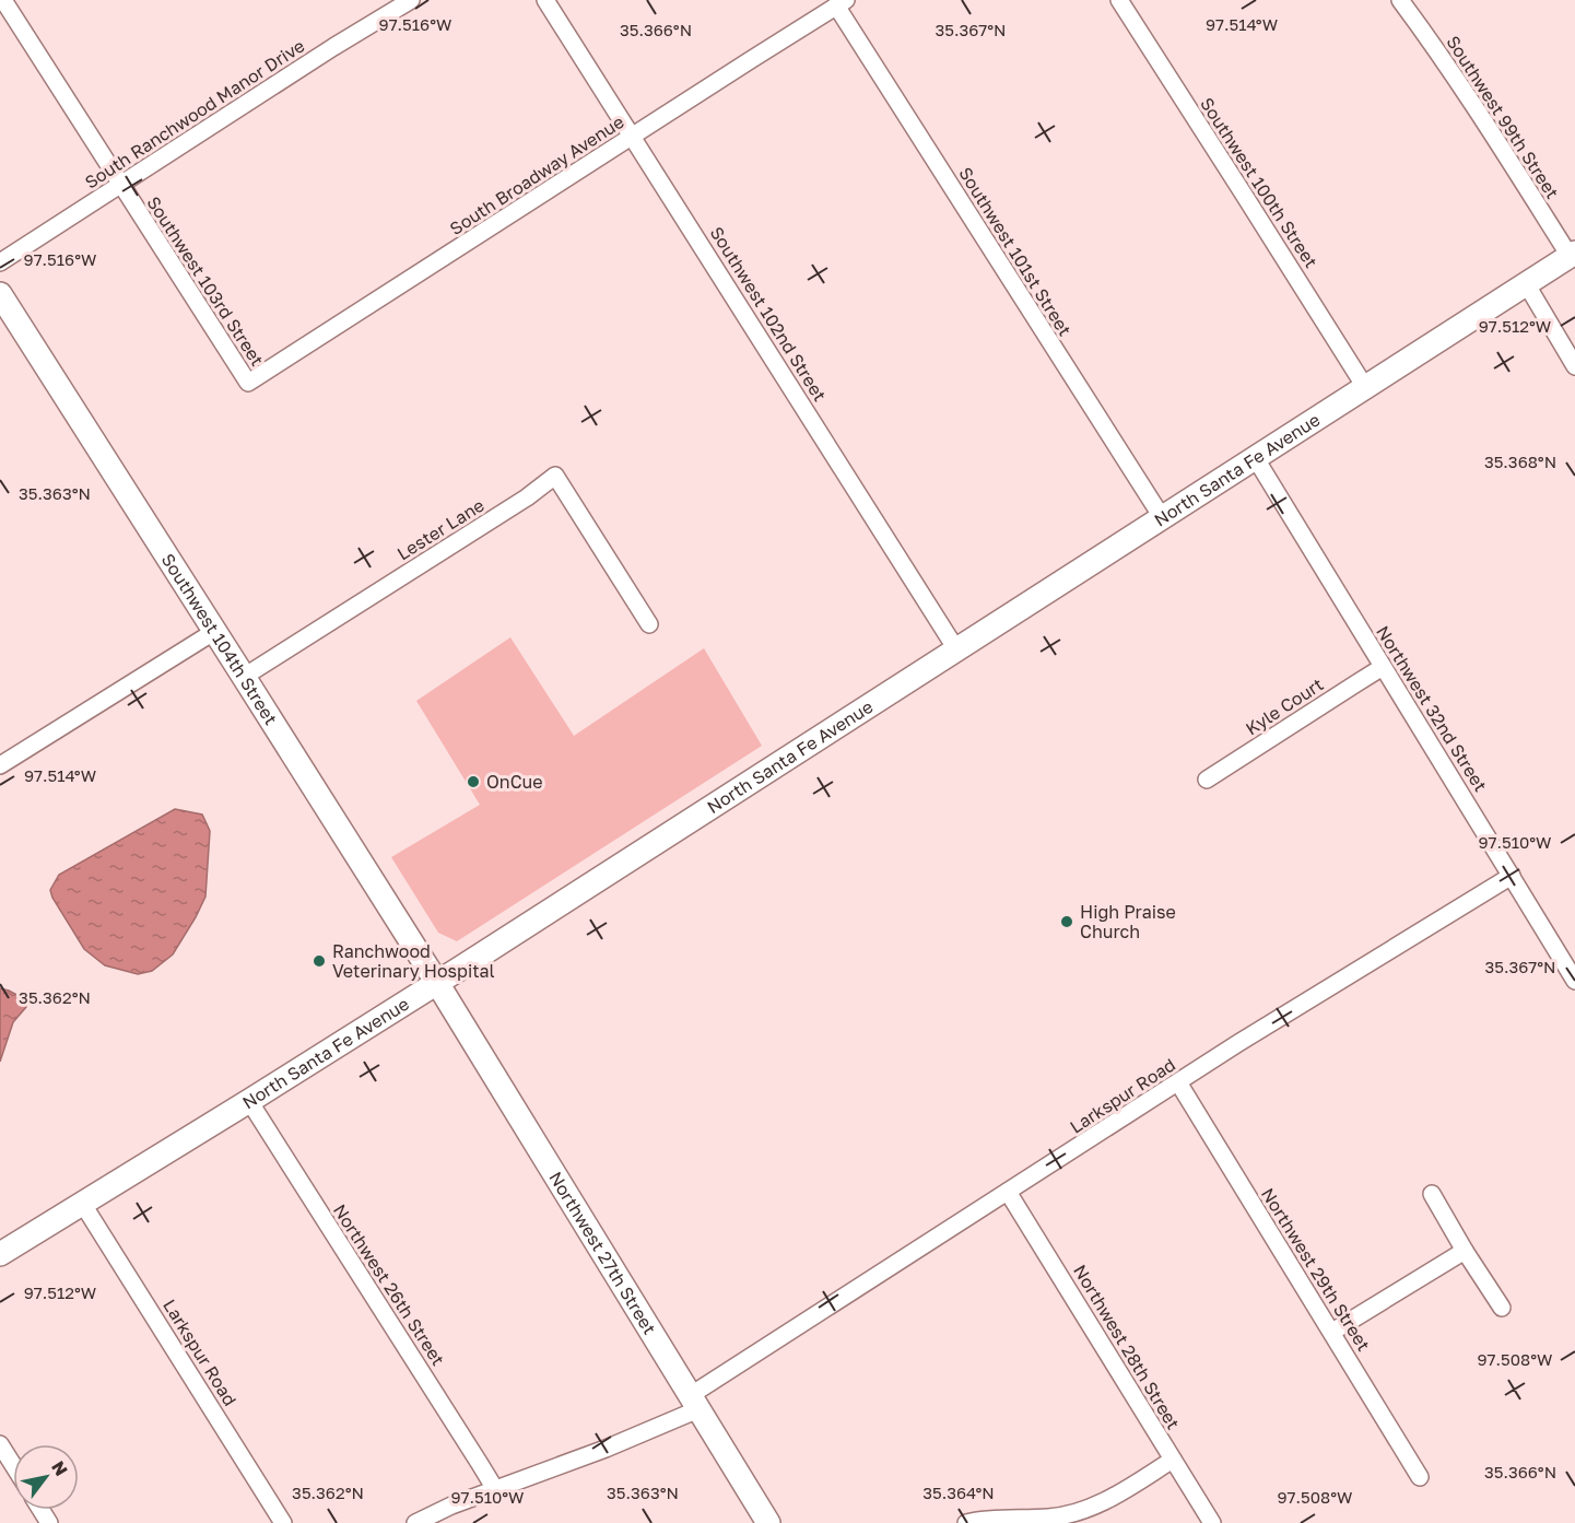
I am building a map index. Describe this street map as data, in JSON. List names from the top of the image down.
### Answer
{
  "streets": {
    "main road": ["North Santa Fe Avenue", "Southwest 104th Street", "Northwest 27th Street"],
    "street": [
      "South Ranchwood Manor Drive",
      "Southwest 99th Street",
      "South Broadway Avenue",
      "Southwest 100th Street",
      "Southwest 101st Street",
      "Southwest 103rd Street",
      "Southwest 102nd Street",
      "Lester Lane",
      "Kyle Court",
      "Northwest 32nd Street",
      "Larkspur Road",
      "Northwest 29th Street",
      "Northwest 26th Street",
      "Northwest 28th Street"
    ]
  },
  "crossings": [
    ["South Ranchwood Manor Drive", "Southwest 103rd Street"],
    ["Southwest 99th Street", "North Santa Fe Avenue"],
    ["South Broadway Avenue", "Southwest 101st Street"],
    ["South Broadway Avenue", "Southwest 103rd Street"],
    ["South Broadway Avenue", "Southwest 102nd Street"],
    ["Southwest 100th Street", "North Santa Fe Avenue"],
    ["Southwest 101st Street", "North Santa Fe Avenue"],
    ["Southwest 102nd Street", "North Santa Fe Avenue"],
    ["North Santa Fe Avenue", "Southwest 104th Street"],
    ["North Santa Fe Avenue", "Northwest 32nd Street"],
    ["North Santa Fe Avenue", "Larkspur Road"],
    ["North Santa Fe Avenue", "Northwest 27th Street"],
    ["North Santa Fe Avenue", "Northwest 26th Street"],
    ["Lester Lane", "Southwest 104th Street"],
    ["Southwest 104th Street", "Northwest 27th Street"],
    ["Kyle Court", "Northwest 32nd Street"],
    ["Northwest 32nd Street", "Larkspur Road"],
    ["Larkspur Road", "Northwest 27th Street"],
    ["Larkspur Road", "Northwest 29th Street"],
    ["Larkspur Road", "Northwest 26th Street"],
    ["Larkspur Road", "Northwest 28th Street"]
  ],
  "places": ["OnCue", "High Praise Church", "Ranchwood Veterinary Hospital"],
  "north": "top right",
  "coordinates": [
    "97.516°W",
    "97.514°W",
    "35.367°N",
    "35.366°N",
    "97.512°W",
    "35.368°N",
    "35.363°N",
    "97.510°W",
    "35.362°N",
    "97.508°W",
    "35.364°N"
  ]
}
